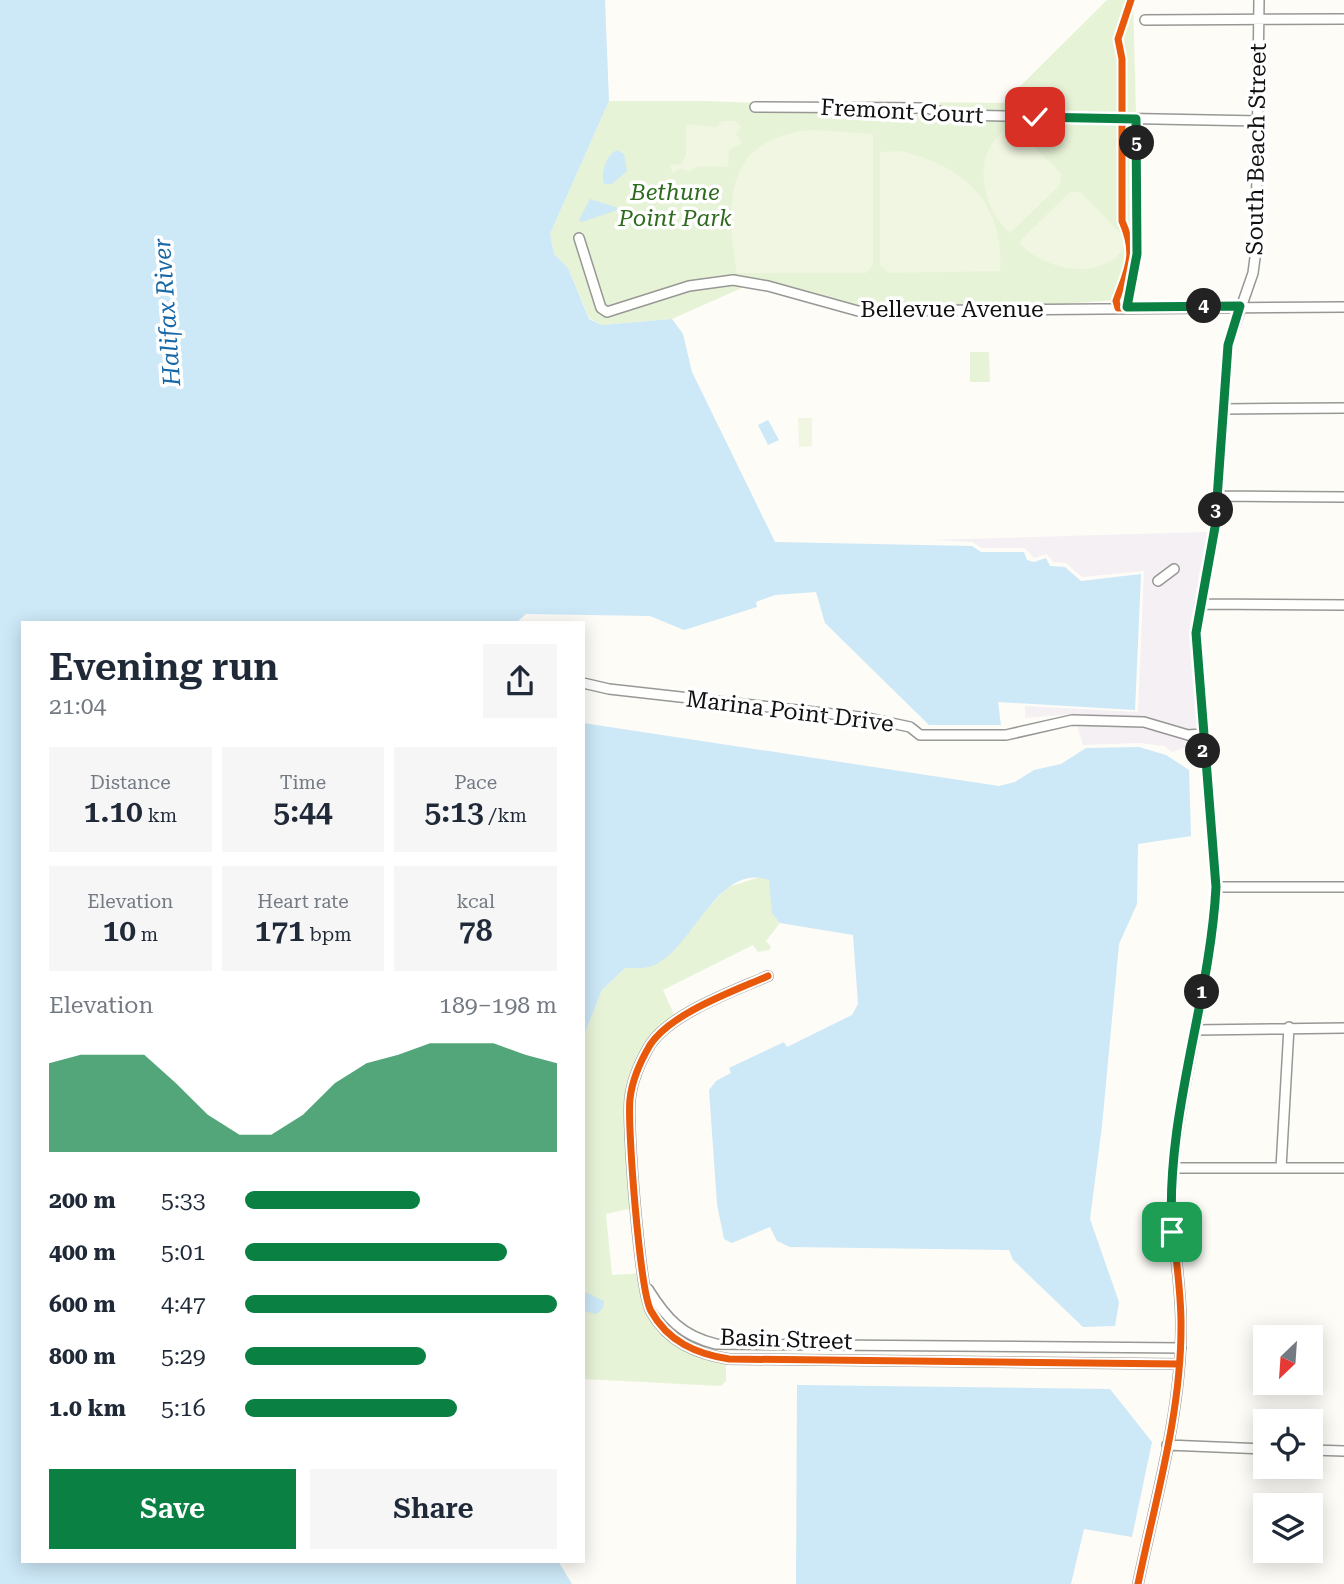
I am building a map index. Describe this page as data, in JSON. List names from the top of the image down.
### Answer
{
  "streets": {
    "street": [
      "Fremont Court",
      "South Beach Street",
      "Bellevue Avenue",
      "Marina Point Drive",
      "Basin Street"
    ]
  },
  "crossings": [
    ["Fremont Court", "South Beach Street"],
    ["South Beach Street", "Bellevue Avenue"],
    ["South Beach Street", "Marina Point Drive"],
    ["South Beach Street", "Basin Street"]
  ],
  "water": ["Halifax River"],
  "parks": ["Bethune Point Park"],
  "north": "bottom left",
  "page": {
    "pins": [
      "5",
      "4",
      "3",
      "2",
      "1"
    ],
    "heading": ["Evening run", "21:04"],
    "stats": [
      ["Distance", "1.10 km"],
      ["Time", "5:44"],
      ["Pace", "5:13 /km"],
      ["Elevation", "10 m"],
      ["Heart rate", "171 bpm"],
      ["kcal", "78"]
    ],
    "chart": ["Elevation", "189–198 m"],
    "list": [
      {
        "name": "200 m",
        "note": "5:33"
      },
      {
        "name": "400 m",
        "note": "5:01"
      },
      {
        "name": "600 m",
        "note": "4:47"
      },
      {
        "name": "800 m",
        "note": "5:29"
      },
      {
        "name": "1.0 km",
        "note": "5:16"
      }
    ],
    "buttons": ["Save", "Share"]
  }
}
